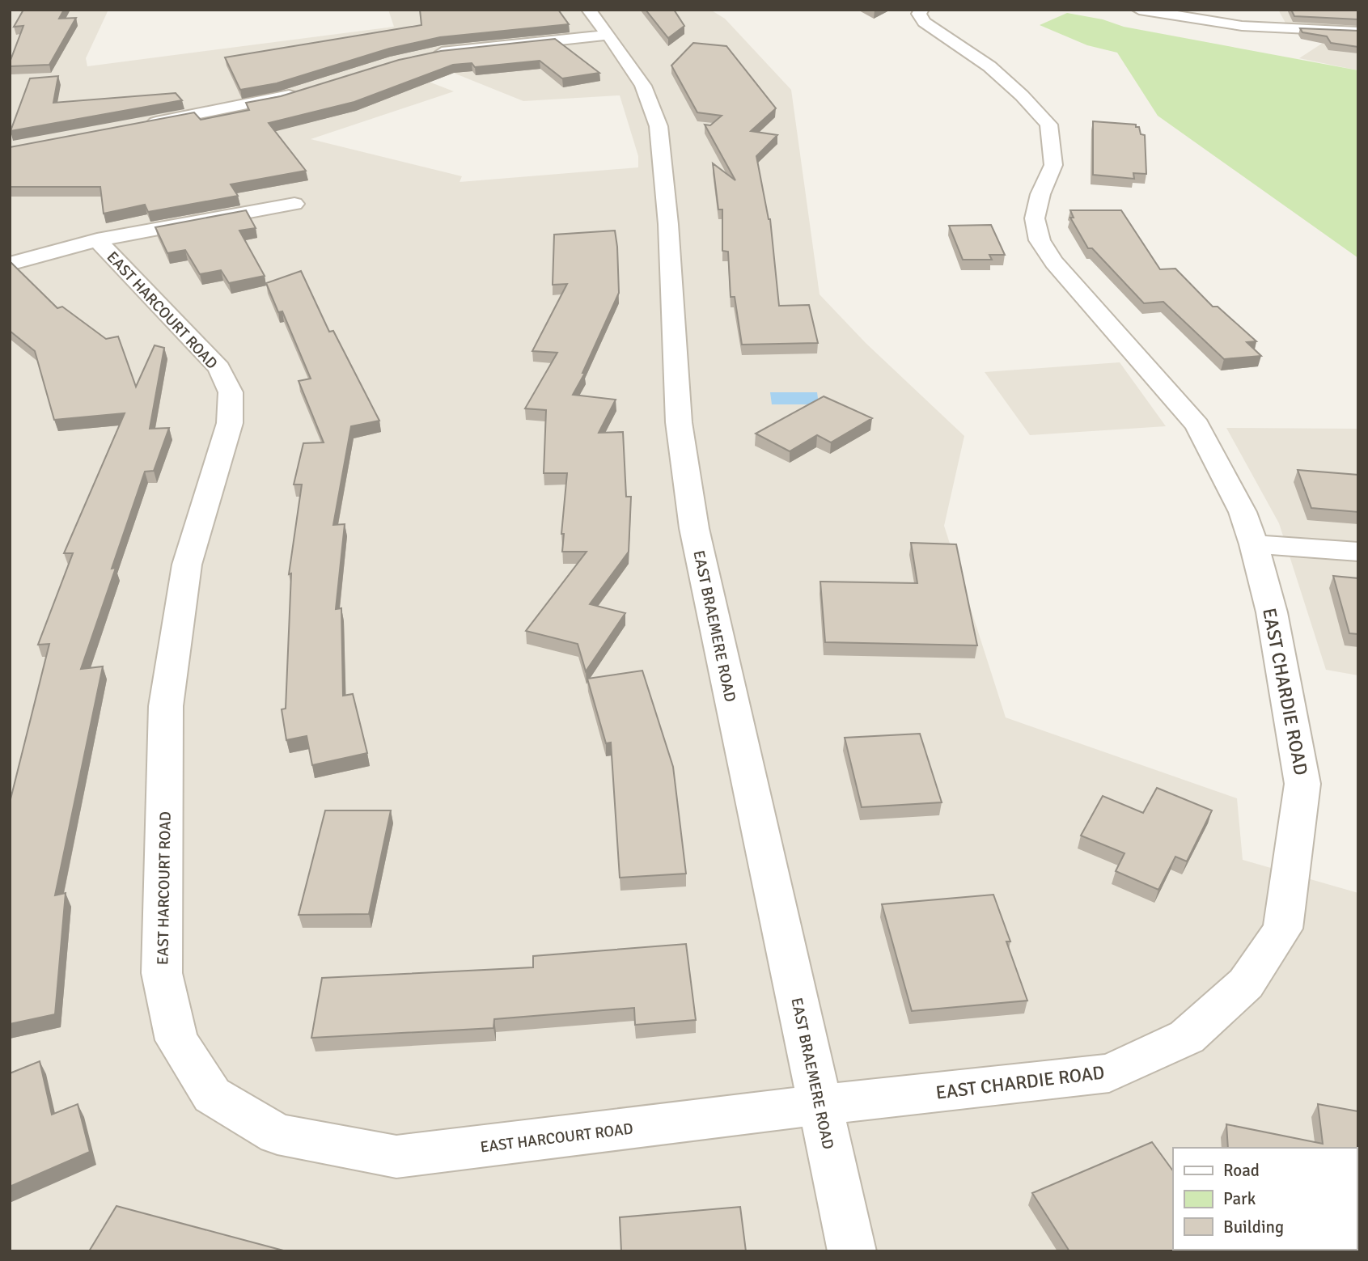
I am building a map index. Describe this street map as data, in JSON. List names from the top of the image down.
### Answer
{
  "streets": {
    "street": ["EAST HARCOURT ROAD", "EAST BRAEMERE ROAD", "EAST CHARDIE ROAD"]
  },
  "crossings": [
    ["EAST HARCOURT ROAD", "EAST BRAEMERE ROAD"],
    ["EAST HARCOURT ROAD", "EAST CHARDIE ROAD"],
    ["EAST BRAEMERE ROAD", "EAST CHARDIE ROAD"]
  ],
  "legend": ["Road", "Park", "Building"]
}
